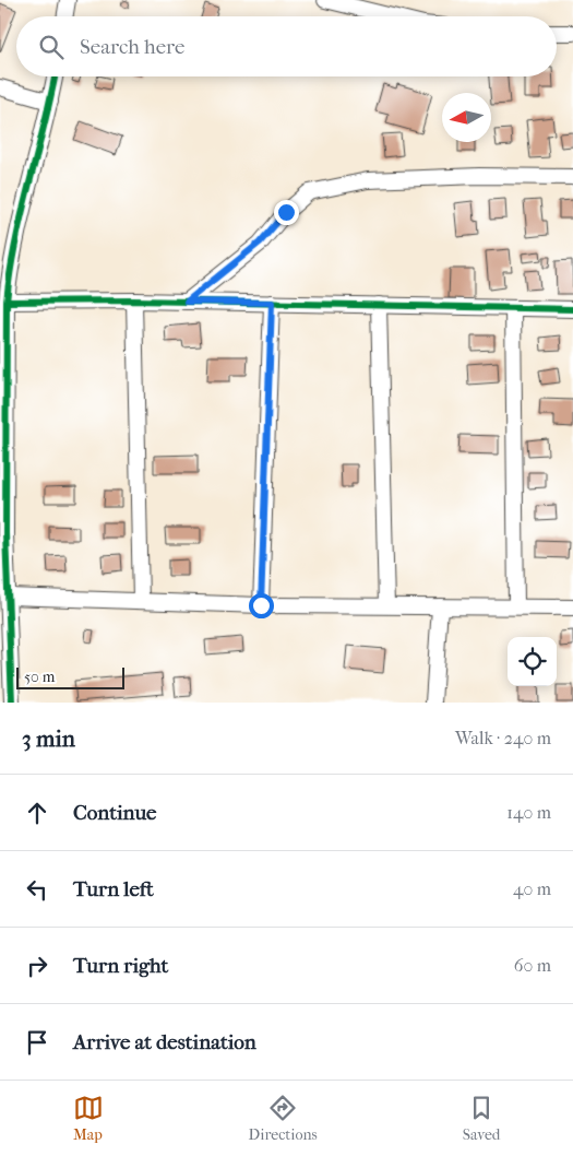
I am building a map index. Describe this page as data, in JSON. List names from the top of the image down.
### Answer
{
  "scale_bar": "50 m",
  "north": "left",
  "page": {
    "search": "Search here",
    "scale": "50 m",
    "heading": ["3 min", "Walk · 240 m"],
    "list": [
      ["Continue", "140 m"],
      ["Turn left", "40 m"],
      ["Turn right", "60 m"],
      "Arrive at destination"
    ],
    "nav": ["Map", "Directions", "Saved"]
  }
}
